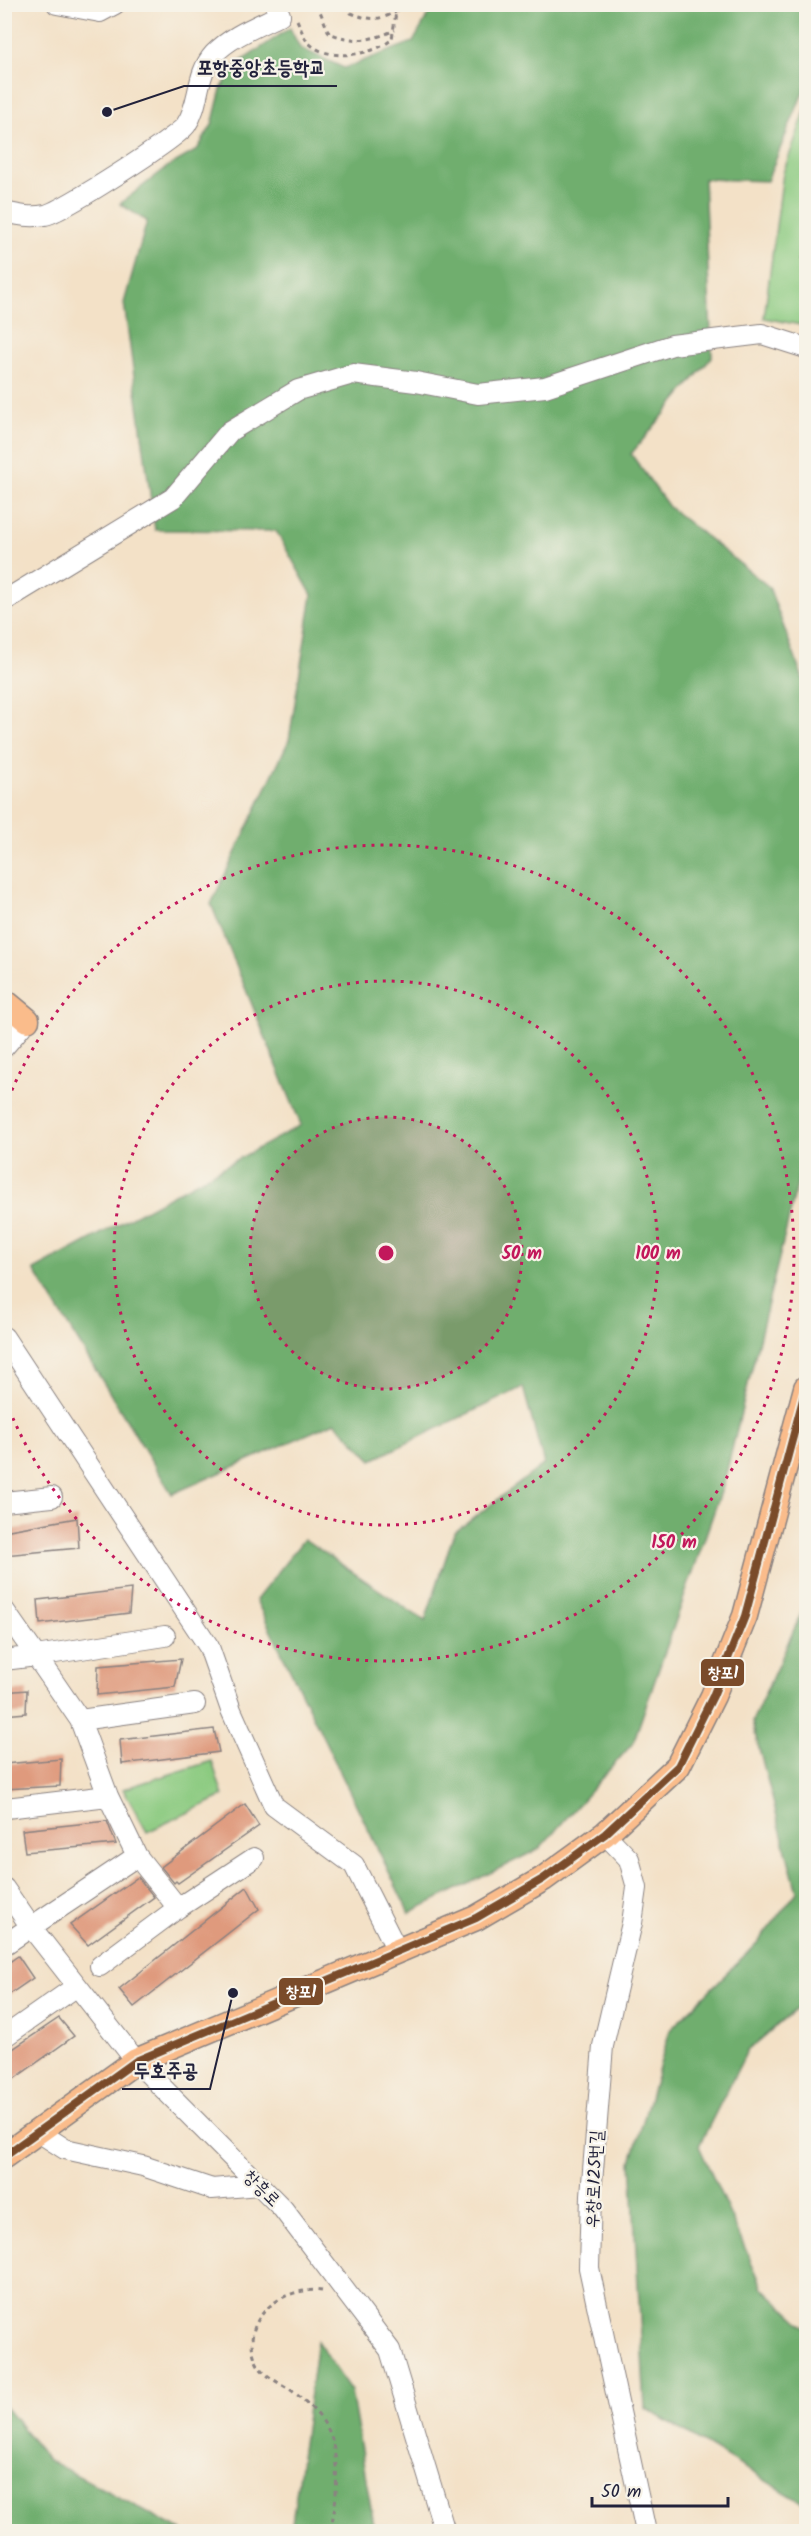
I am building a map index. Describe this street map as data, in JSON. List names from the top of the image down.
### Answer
{
  "streets": {
    "street": ["우창로125번길", "창흥로"]
  },
  "places": ["포항중앙초등학교", "두호주공"],
  "lines": ["transit line 창포1"],
  "scale_bar": "50 m",
  "rings": ["50 m", "100 m", "150 m"]
}
